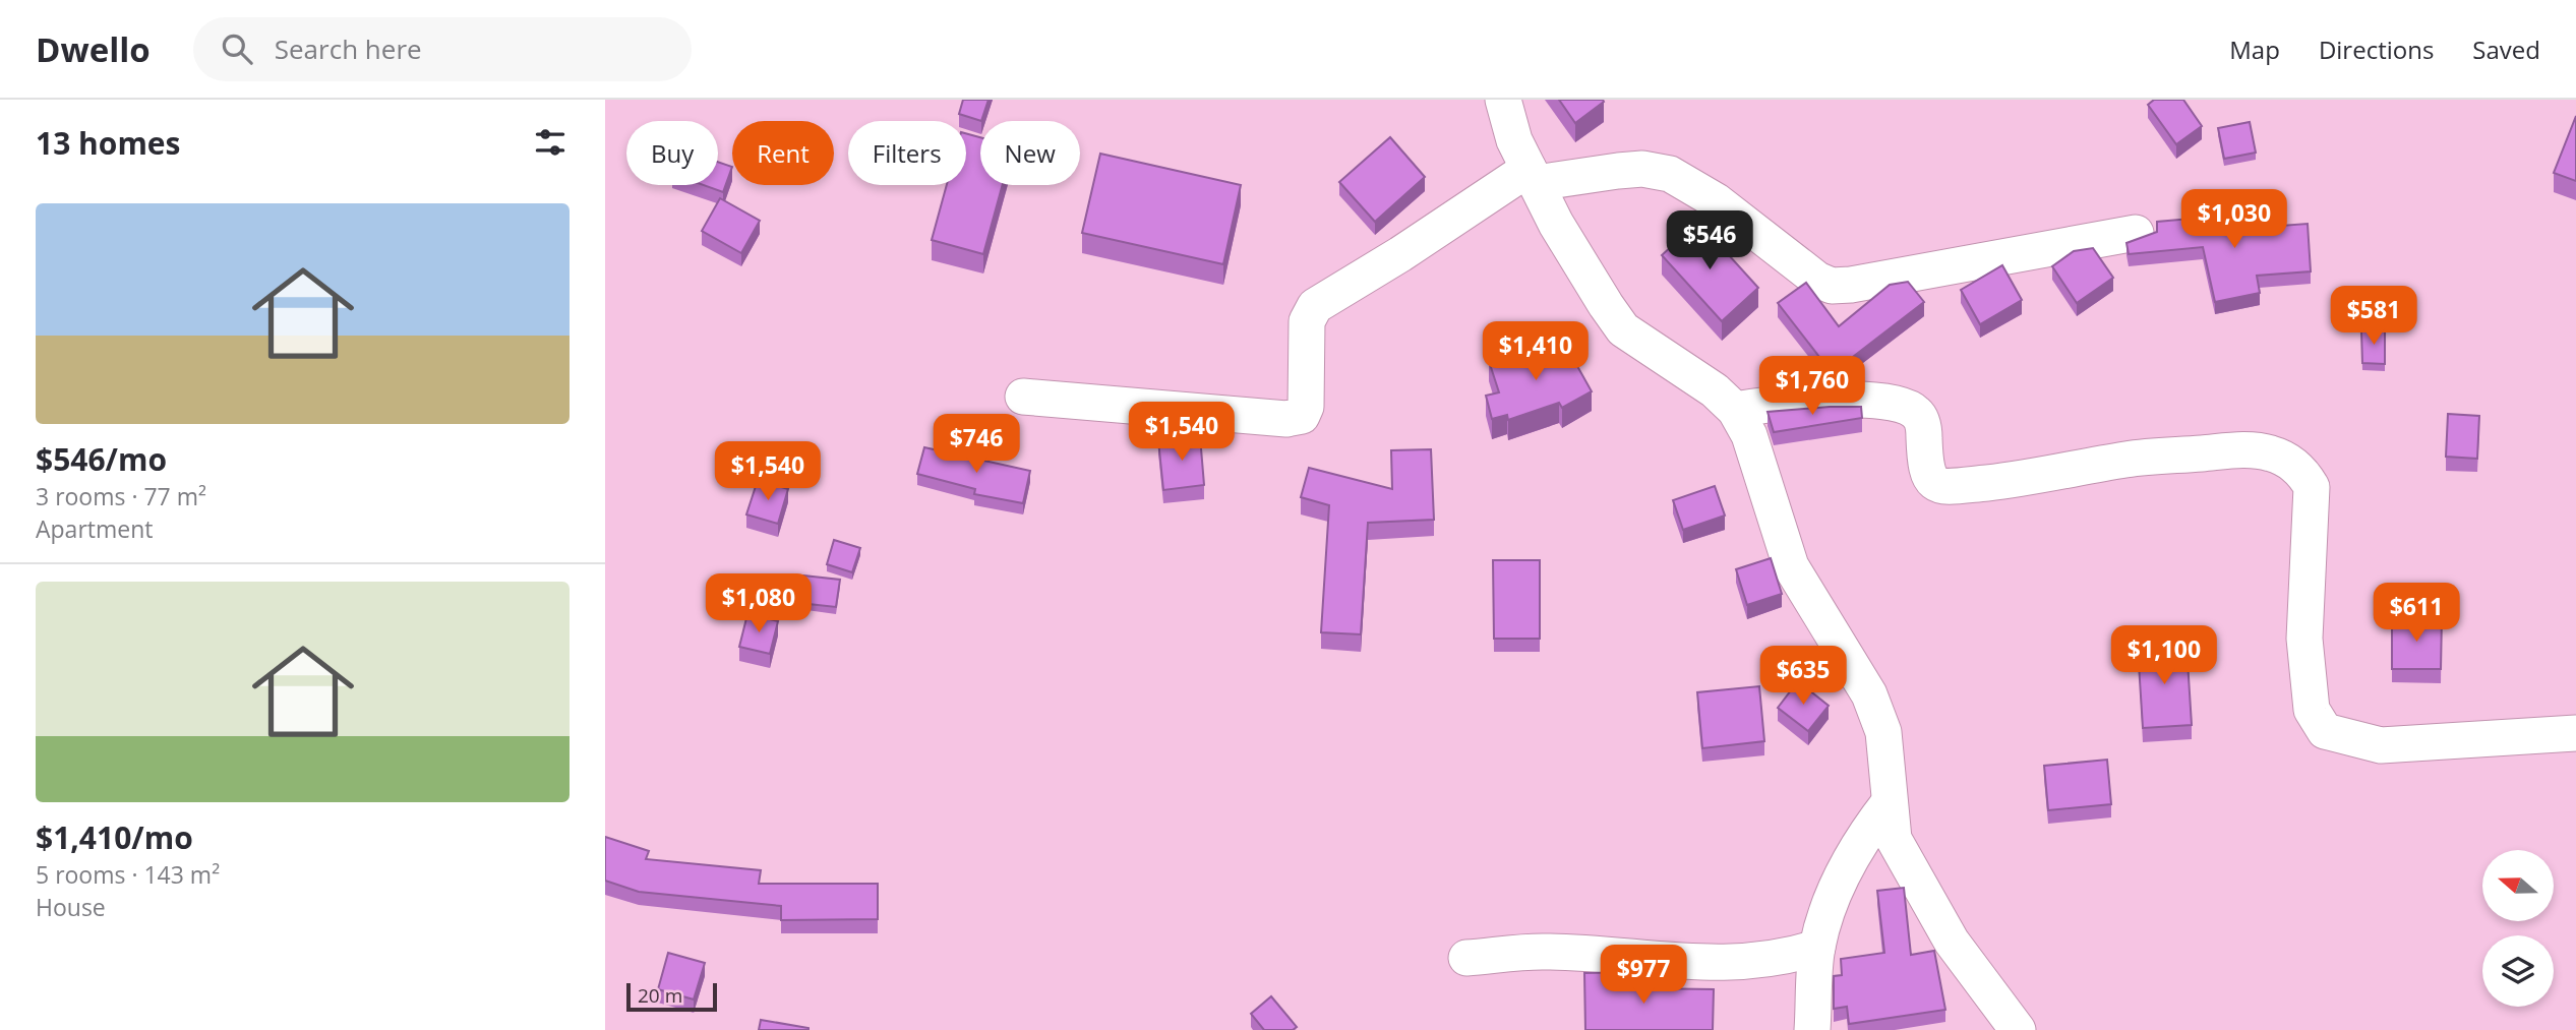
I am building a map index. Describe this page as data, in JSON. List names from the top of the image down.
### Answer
{
  "scale_bar": "20 m",
  "north": "left",
  "page": {
    "header": "Dwello",
    "search": "Search here",
    "nav": ["Map", "Directions", "Saved"],
    "heading": "13 homes",
    "chip": [
      "Buy",
      "Rent",
      "Filters",
      "New"
    ],
    "list": [
      {
        "name": "$546/mo",
        "note": "3 rooms · 77 m² · Apartment"
      },
      {
        "name": "$1,410/mo",
        "note": "5 rooms · 143 m² · House"
      }
    ],
    "price": [
      "$1,030",
      "$546",
      "$581",
      "$1,410",
      "$1,760",
      "$1,540",
      "$746",
      "$1,540",
      "$1,080",
      "$611",
      "$1,100",
      "$635",
      "$977"
    ],
    "scale": "20 m"
  }
}
